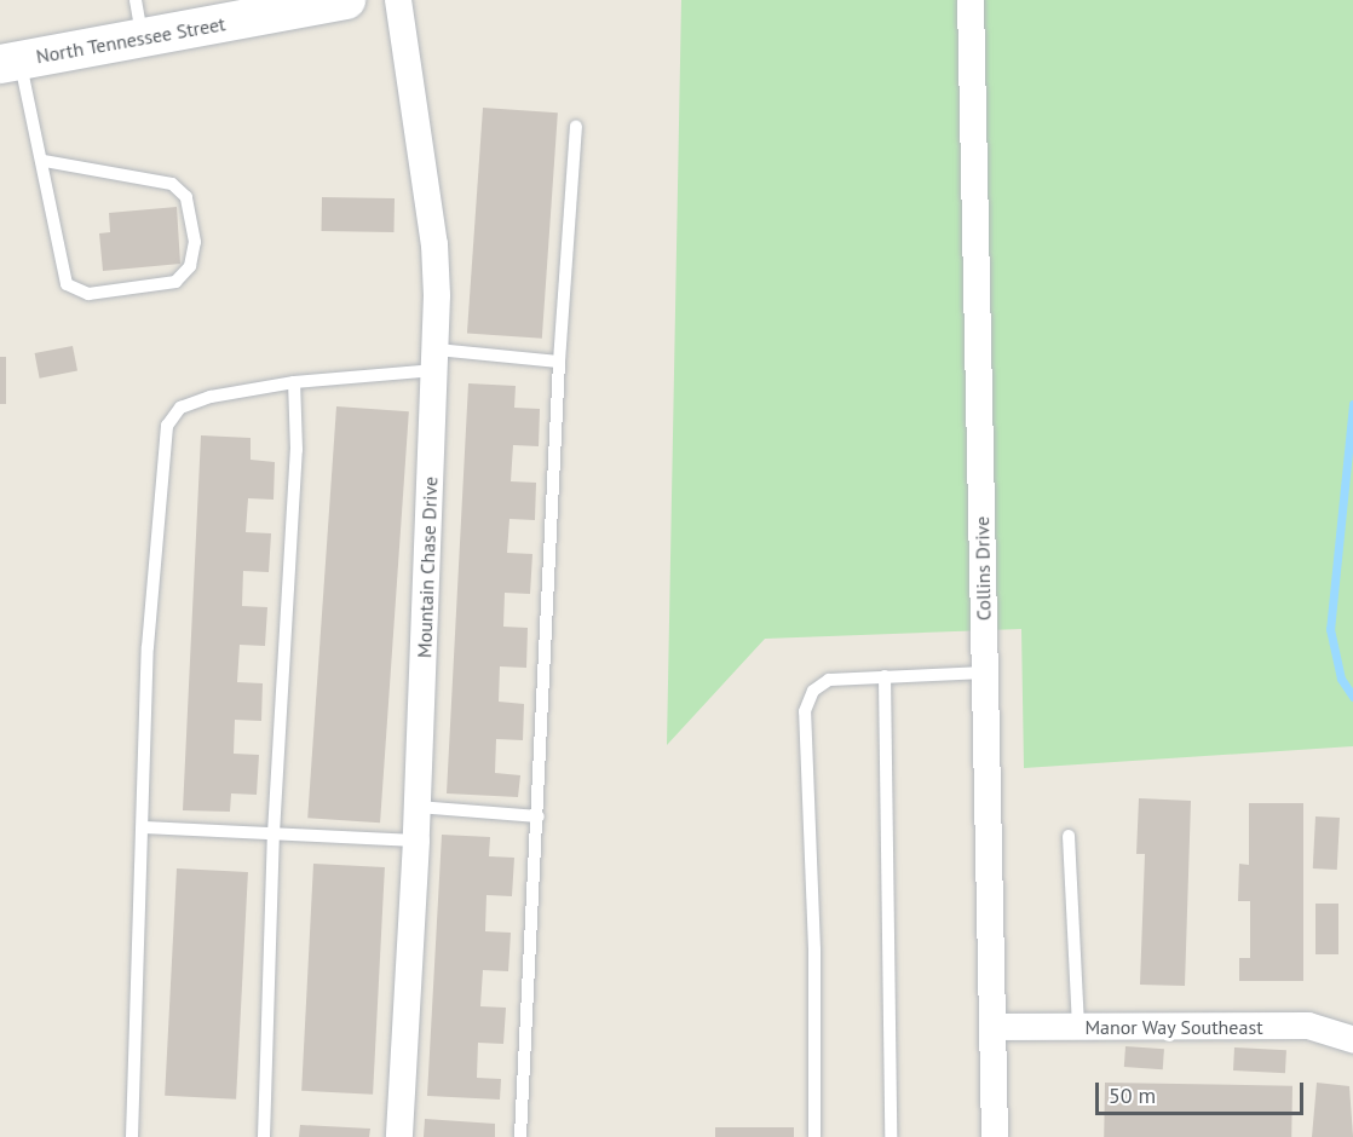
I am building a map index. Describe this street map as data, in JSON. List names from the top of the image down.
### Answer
{
  "streets": {
    "main road": ["North Tennessee Street"],
    "street": ["Mountain Chase Drive", "Collins Drive", "Manor Way Southeast"]
  },
  "crossings": [
    ["Collins Drive", "Manor Way Southeast"]
  ],
  "scale_bar": "50 m"
}
